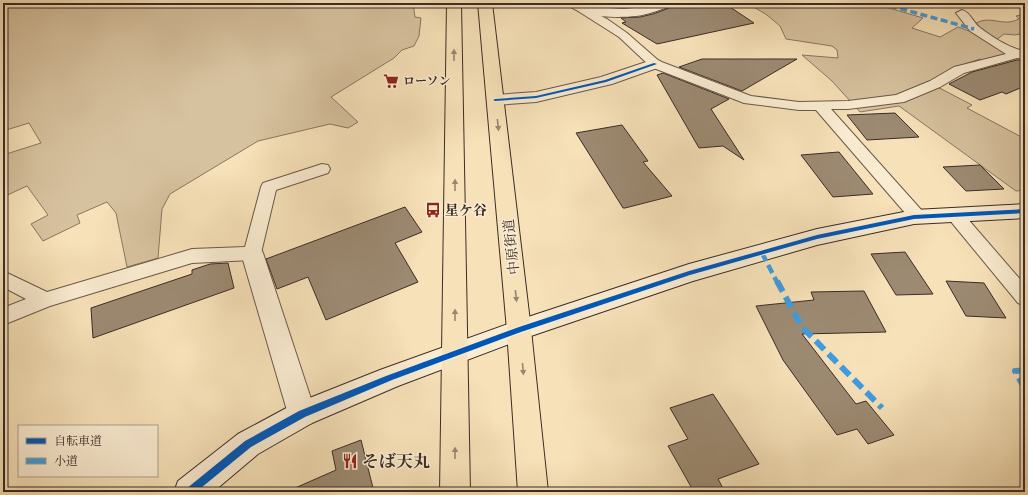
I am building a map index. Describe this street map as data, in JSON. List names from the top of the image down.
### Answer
{
  "streets": {
    "main road": ["中原街道"]
  },
  "places": {
    "supermarket": ["ローソン"],
    "bus stop": ["星ケ谷"],
    "restaurant": ["そば天丸"]
  },
  "legend": ["自転車道", "小道"]
}
